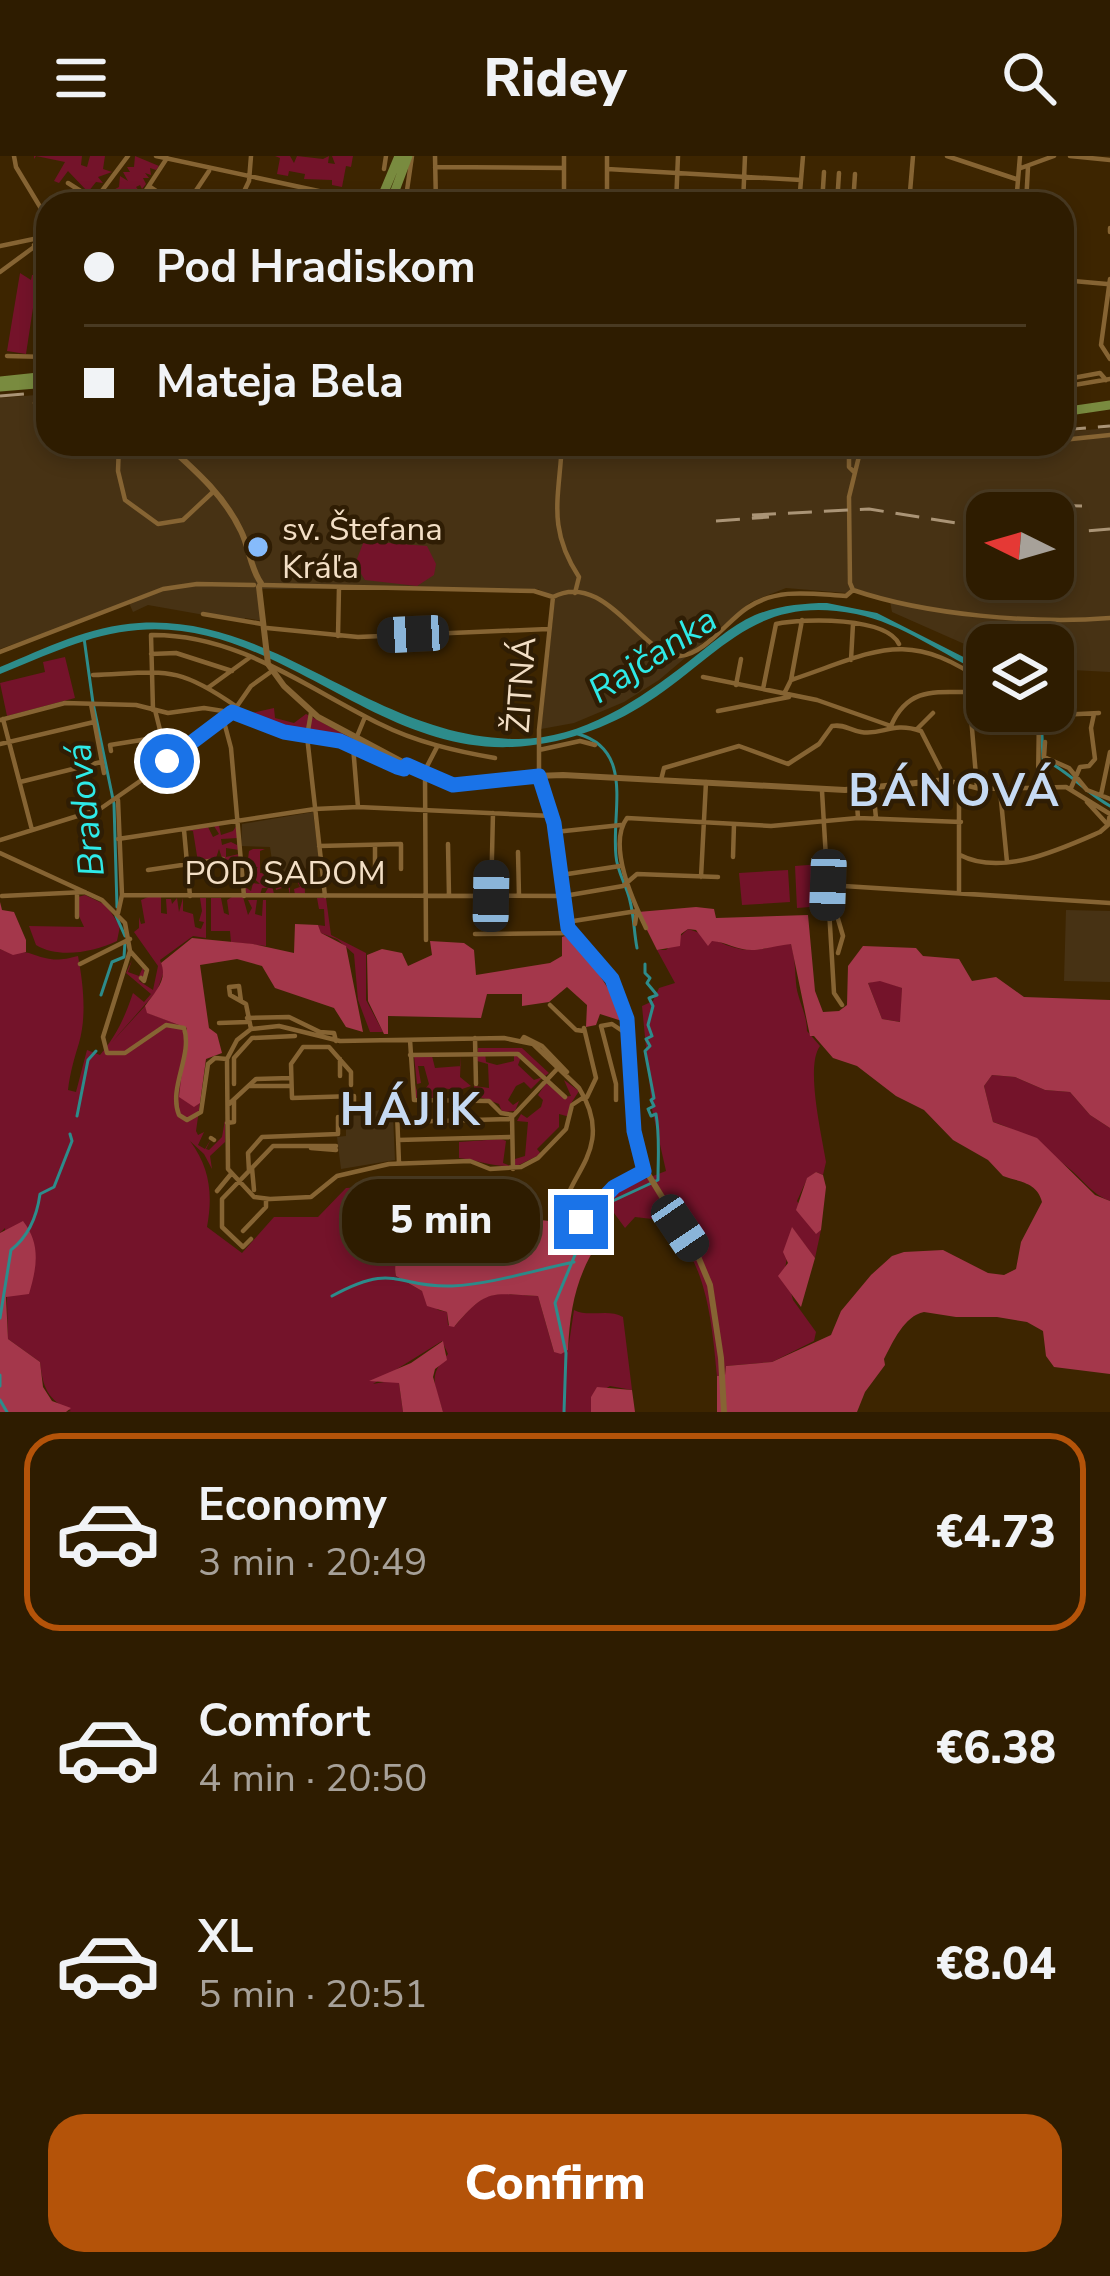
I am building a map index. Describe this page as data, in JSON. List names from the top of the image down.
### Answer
{
  "streets": {
    "street": ["ŽITNÁ", "POD SADOM"]
  },
  "districts": ["BÁNOVÁ", "HÁJIK"],
  "water": ["Rajčanka", "Bradová"],
  "places": ["sv. Štefana Kráľa"],
  "north": "left",
  "page": {
    "header": "Ridey",
    "banner": ["Pod Hradiskom", "Mateja Bela"],
    "bubble": "5 min",
    "list": [
      {
        "name": "Economy",
        "note": "3 min · 20:49",
        "value": "€4.73"
      },
      {
        "name": "Comfort",
        "note": "4 min · 20:50",
        "value": "€6.38"
      },
      {
        "name": "XL",
        "note": "5 min · 20:51",
        "value": "€8.04"
      }
    ],
    "buttons": "Confirm"
  }
}
